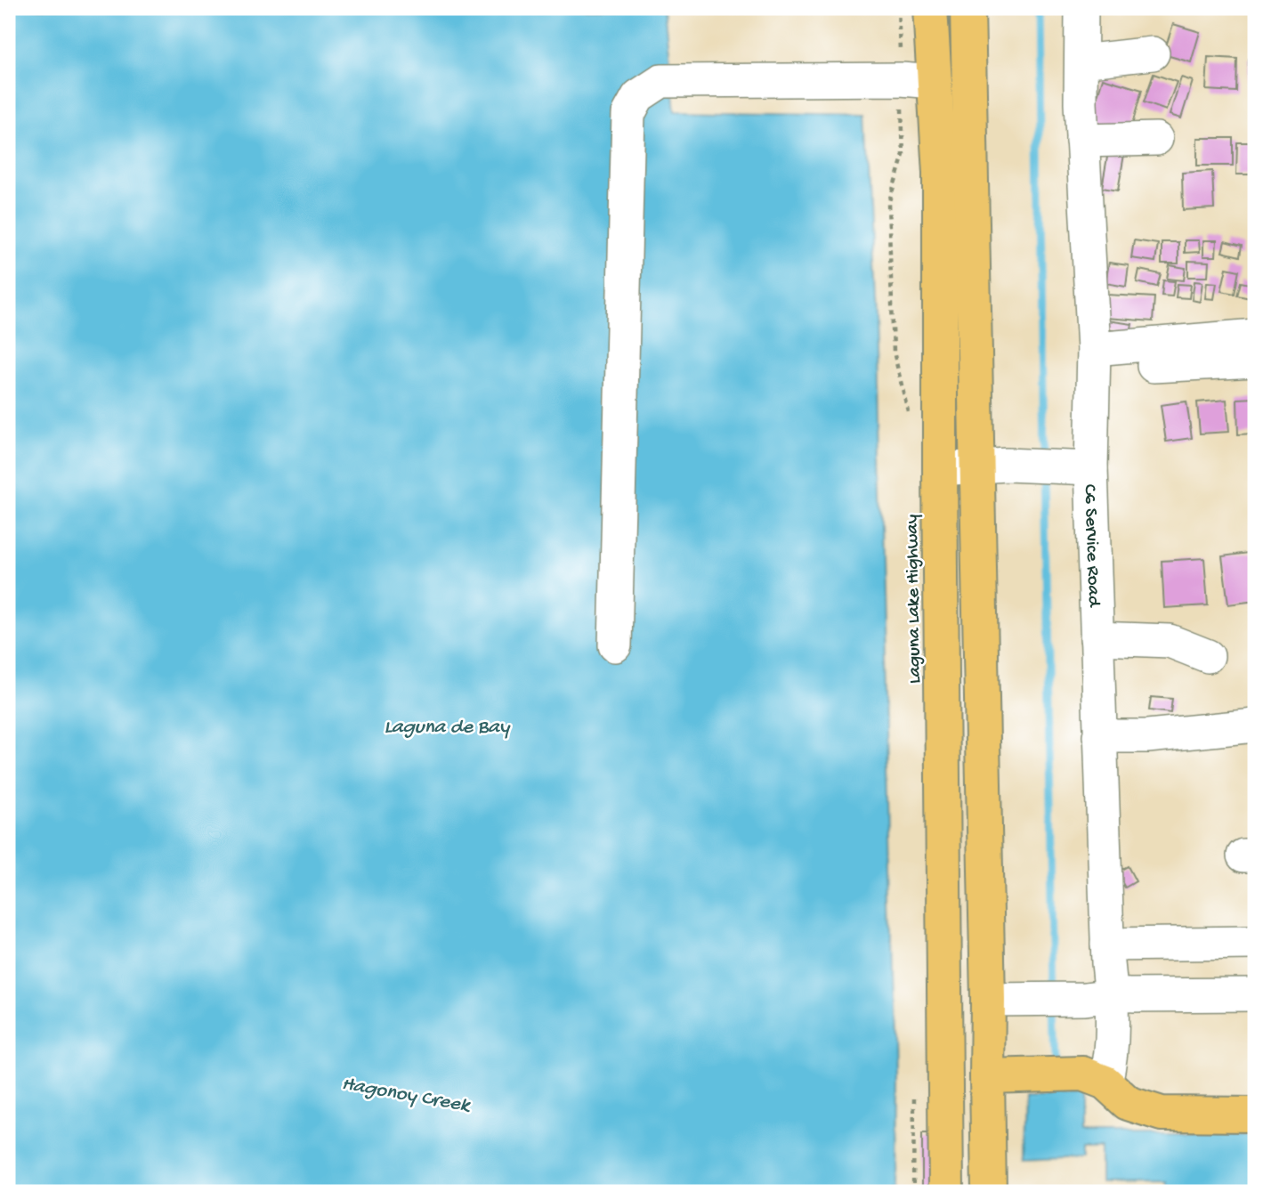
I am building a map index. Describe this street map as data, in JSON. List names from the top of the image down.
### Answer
{
  "streets": {
    "main road": ["Laguna Lake Highway"],
    "street": ["C6 Service Road"]
  },
  "water": ["Laguna de Bay", "Hagonoy Creek"]
}
